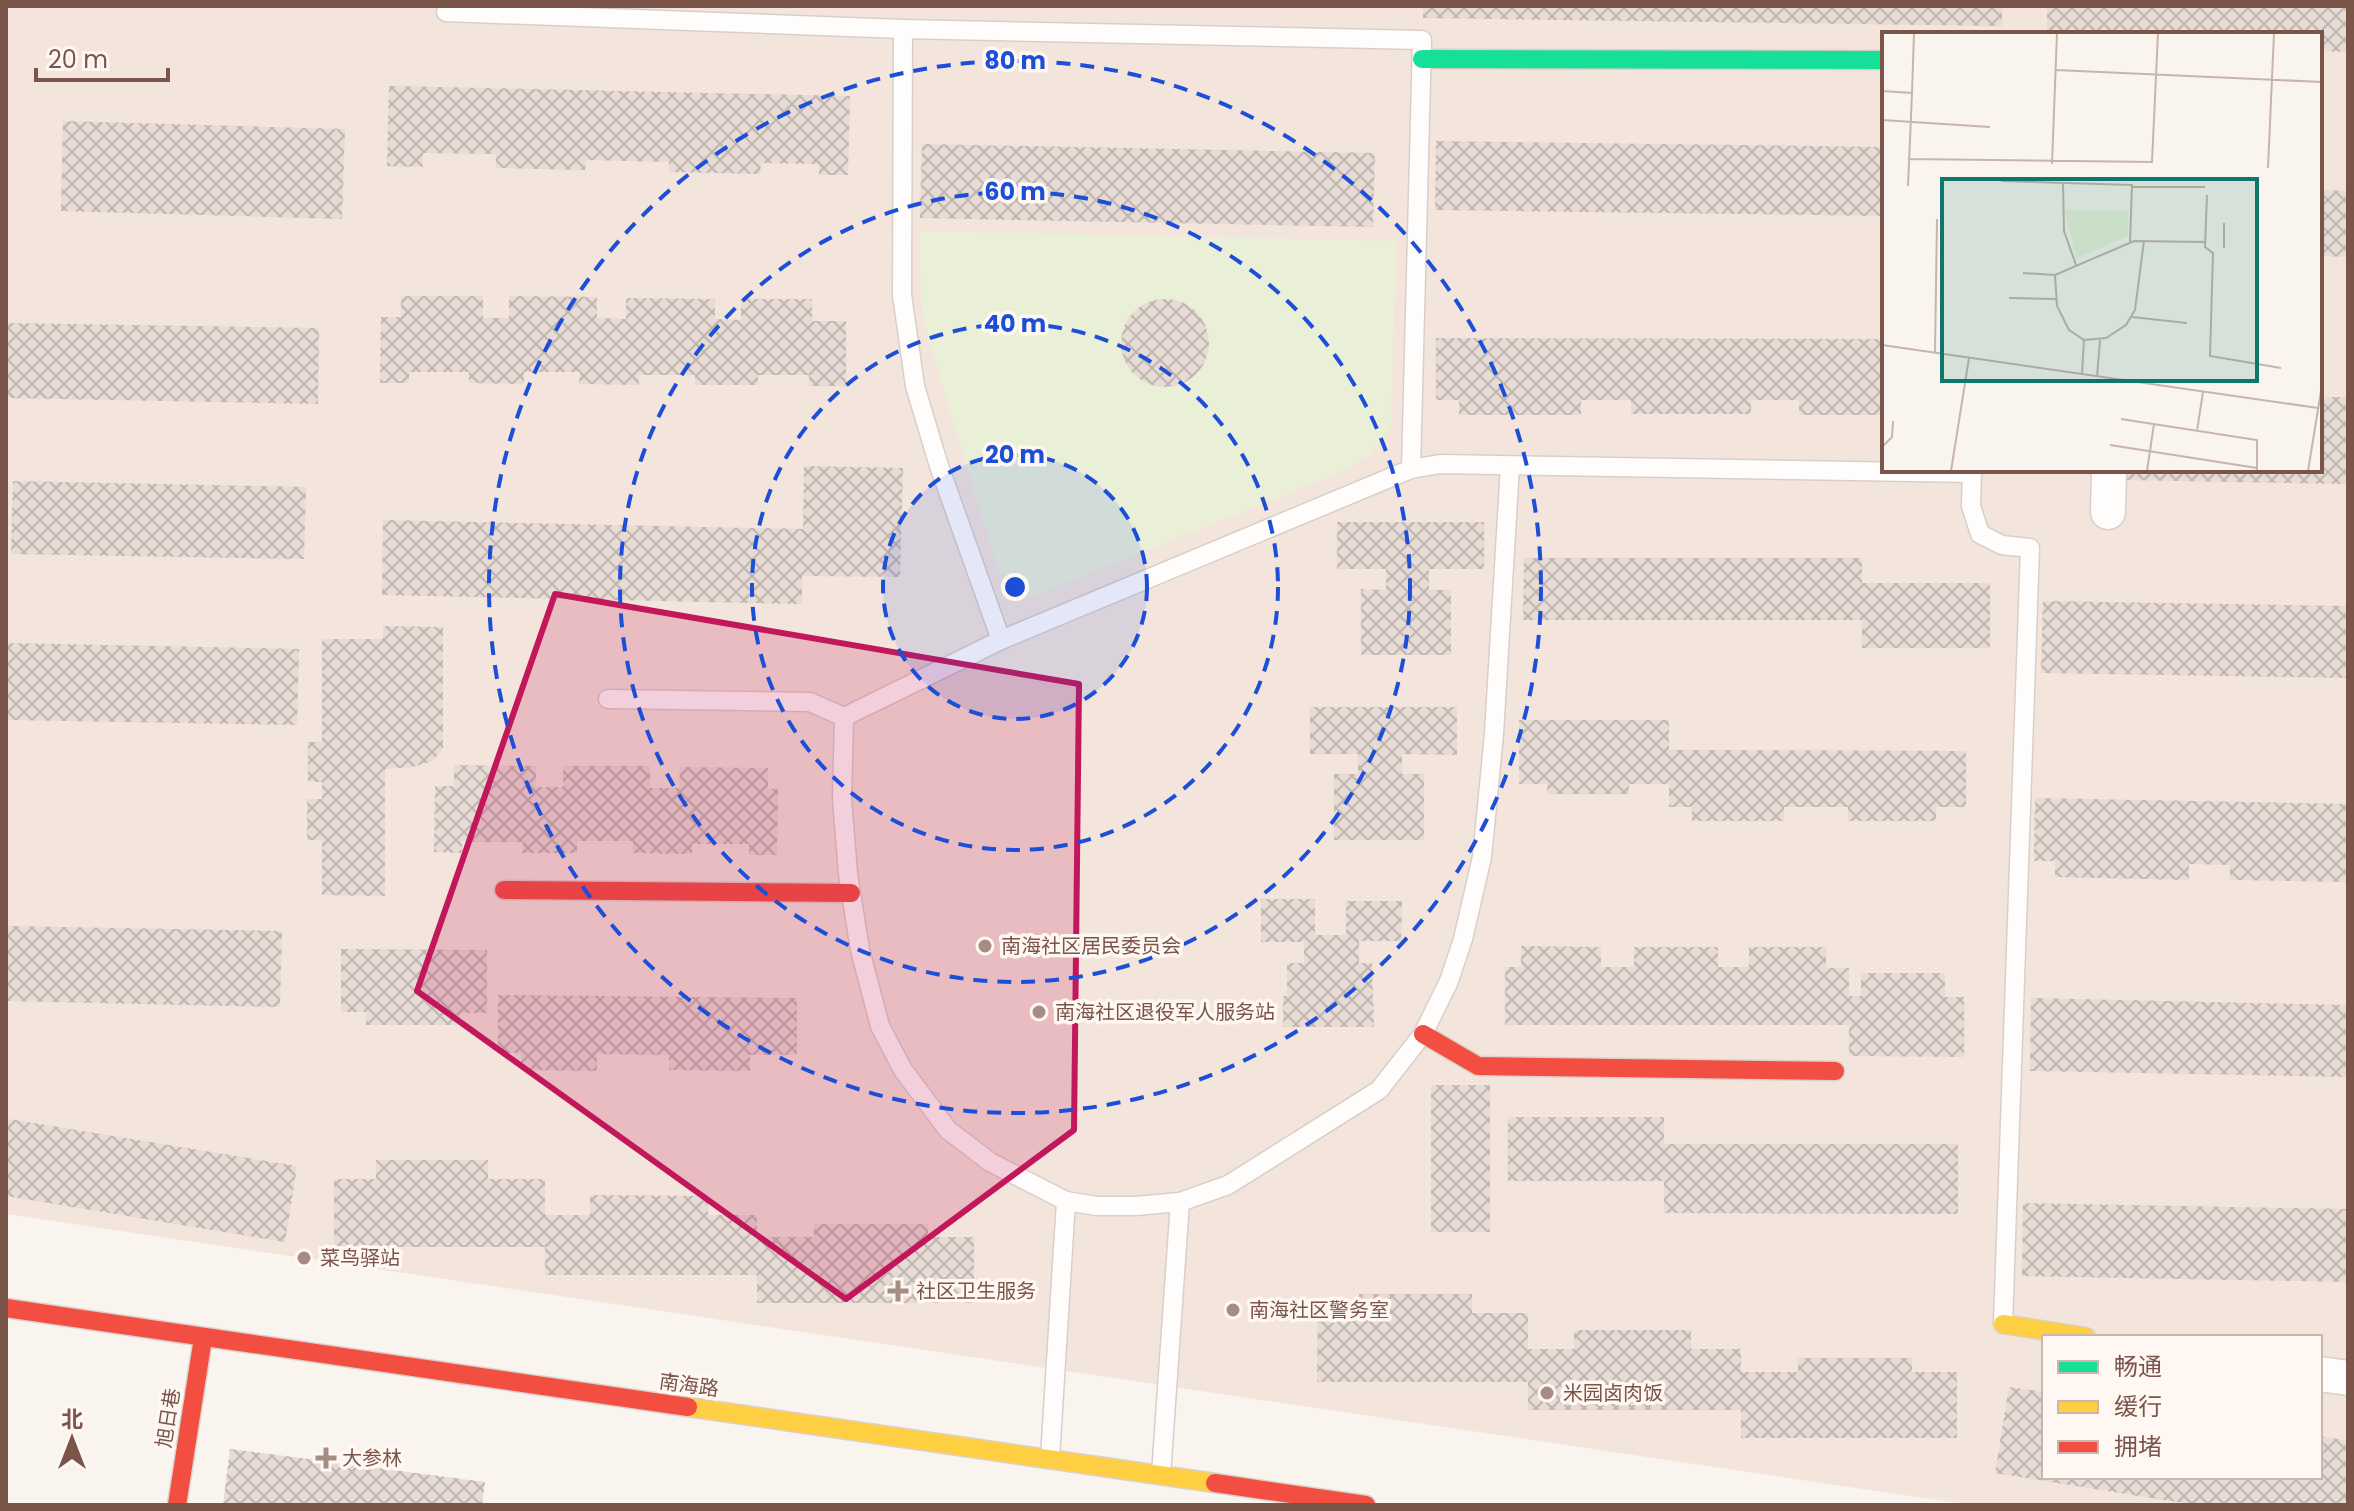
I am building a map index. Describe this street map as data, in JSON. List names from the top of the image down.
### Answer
{
  "streets": {
    "street": ["南海路", "旭日巷"]
  },
  "crossings": [
    ["南海路", "旭日巷"]
  ],
  "places": {
    "other": [
      "南海社区居民委员会",
      "南海社区退役军人服务站",
      "菜鸟驿站",
      "南海社区警务室",
      "米园卤肉饭"
    ],
    "health": ["社区卫生服务", "大参林"]
  },
  "legend": ["畅通", "缓行", "拥堵"],
  "scale_bar": "20 m",
  "north": "top",
  "rings": [
    "80 m",
    "60 m",
    "40 m",
    "20 m"
  ]
}
